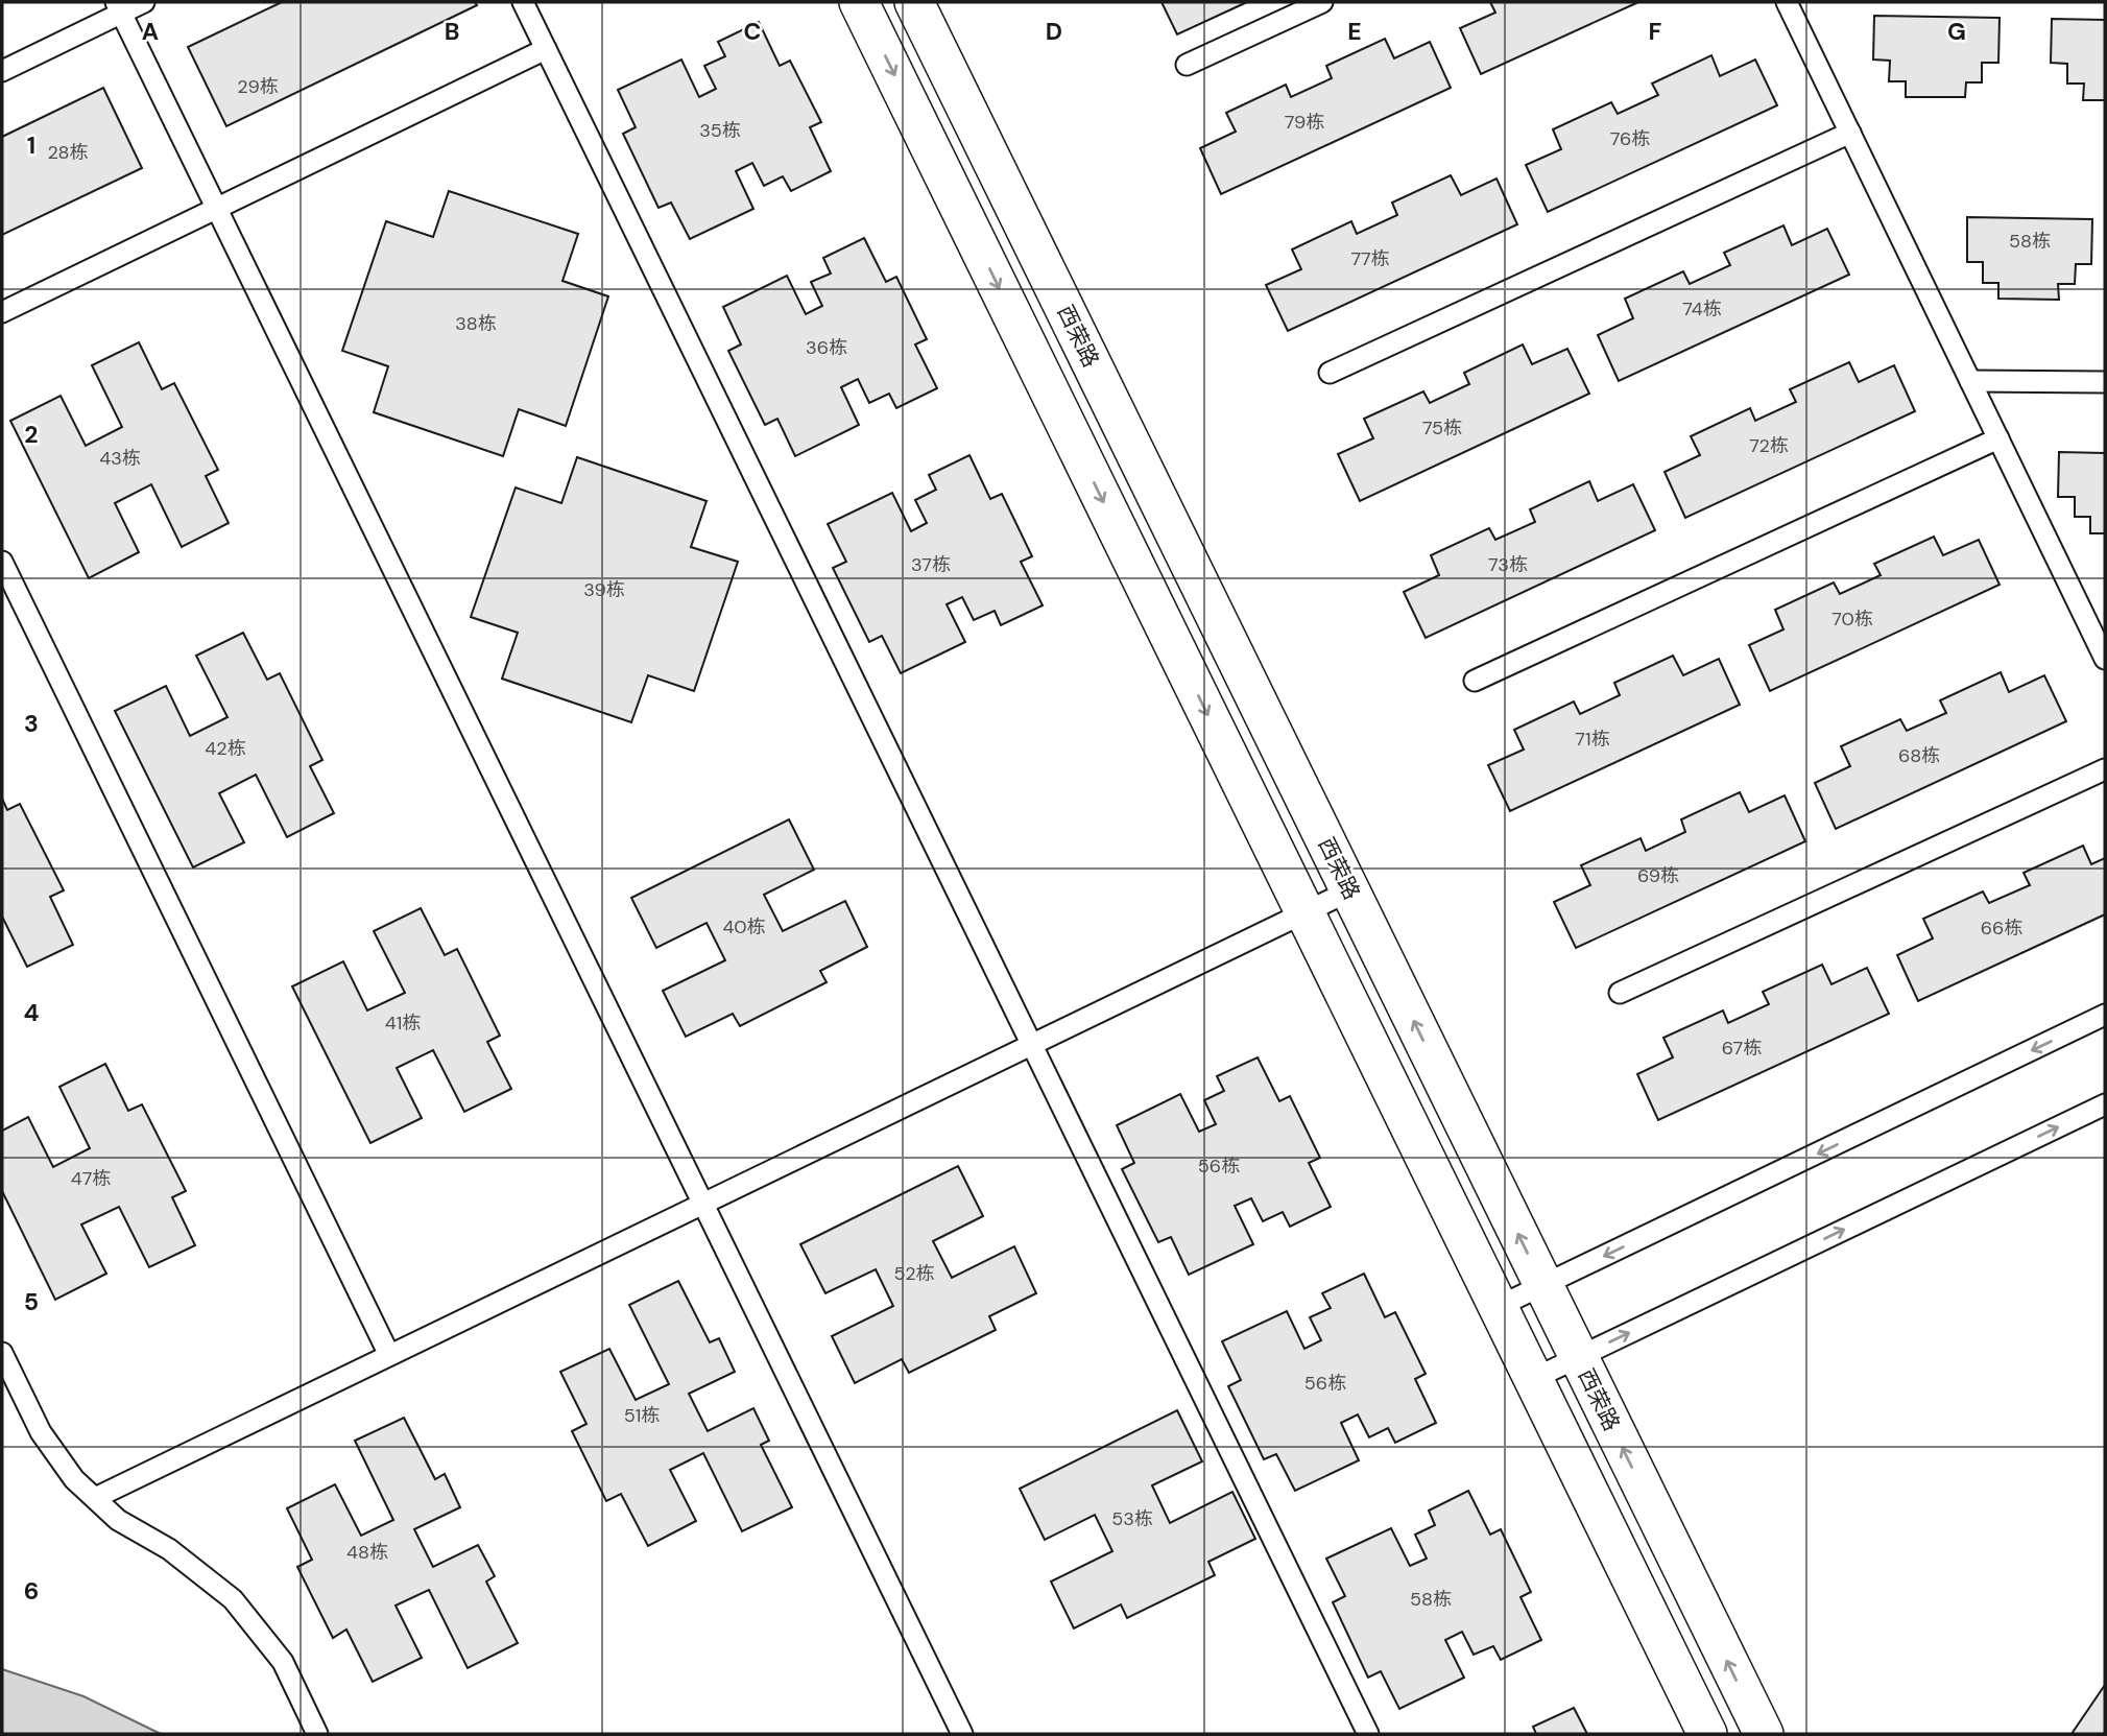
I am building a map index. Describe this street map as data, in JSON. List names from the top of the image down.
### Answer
{
  "streets": {
    "street": ["西荣路"]
  },
  "house_numbers": [
    "29栋",
    "79栋",
    "35栋",
    "76栋",
    "28栋",
    "58栋",
    "77栋",
    "74栋",
    "38栋",
    "36栋",
    "75栋",
    "72栋",
    "43栋",
    "37栋",
    "73栋",
    "39栋",
    "70栋",
    "71栋",
    "42栋",
    "68栋",
    "69栋",
    "40栋",
    "66栋",
    "41栋",
    "67栋",
    "56栋",
    "47栋",
    "52栋",
    "56栋",
    "51栋",
    "53栋",
    "48栋",
    "58栋"
  ],
  "grid": {
    "columns": [
      "A",
      "B",
      "C",
      "D",
      "E",
      "F",
      "G"
    ],
    "rows": [
      "1",
      "2",
      "3",
      "4",
      "5",
      "6"
    ]
  }
}
